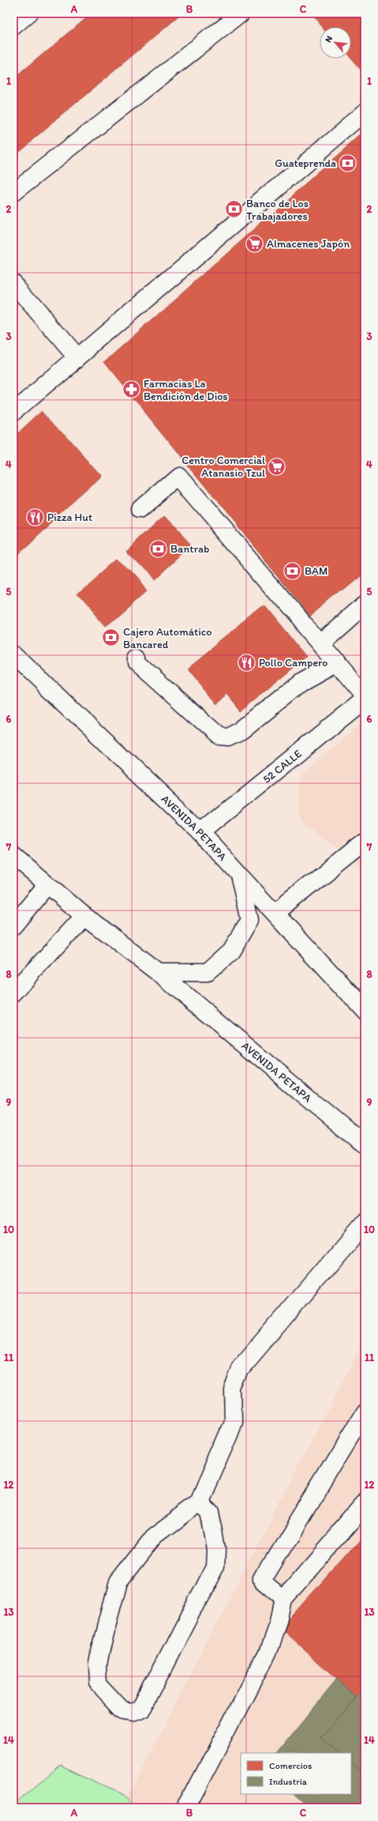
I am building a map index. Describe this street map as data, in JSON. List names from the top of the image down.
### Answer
{
  "streets": {
    "main road": ["52 CALLE", "AVENIDA PETAPA"]
  },
  "crossings": [
    ["52 CALLE", "AVENIDA PETAPA"]
  ],
  "places": {
    "bank": [
      "Guateprenda",
      "Banco de Los Trabajadores",
      "Bantrab",
      "BAM",
      "Cajero Automático Bancared"
    ],
    "supermarket": ["Almacenes Japón", "Centro Comercial Atanasio Tzul"],
    "pharmacy": ["Farmacias La Bendición de Dios"],
    "restaurant": ["Pizza Hut", "Pollo Campero"]
  },
  "legend": ["Comercios", "Industria"],
  "north": "top left",
  "grid": {
    "columns": ["A", "B", "C"],
    "rows": [
      "1",
      "2",
      "3",
      "4",
      "5",
      "6",
      "7",
      "8",
      "9",
      "10",
      "11",
      "12",
      "13",
      "14"
    ]
  }
}
